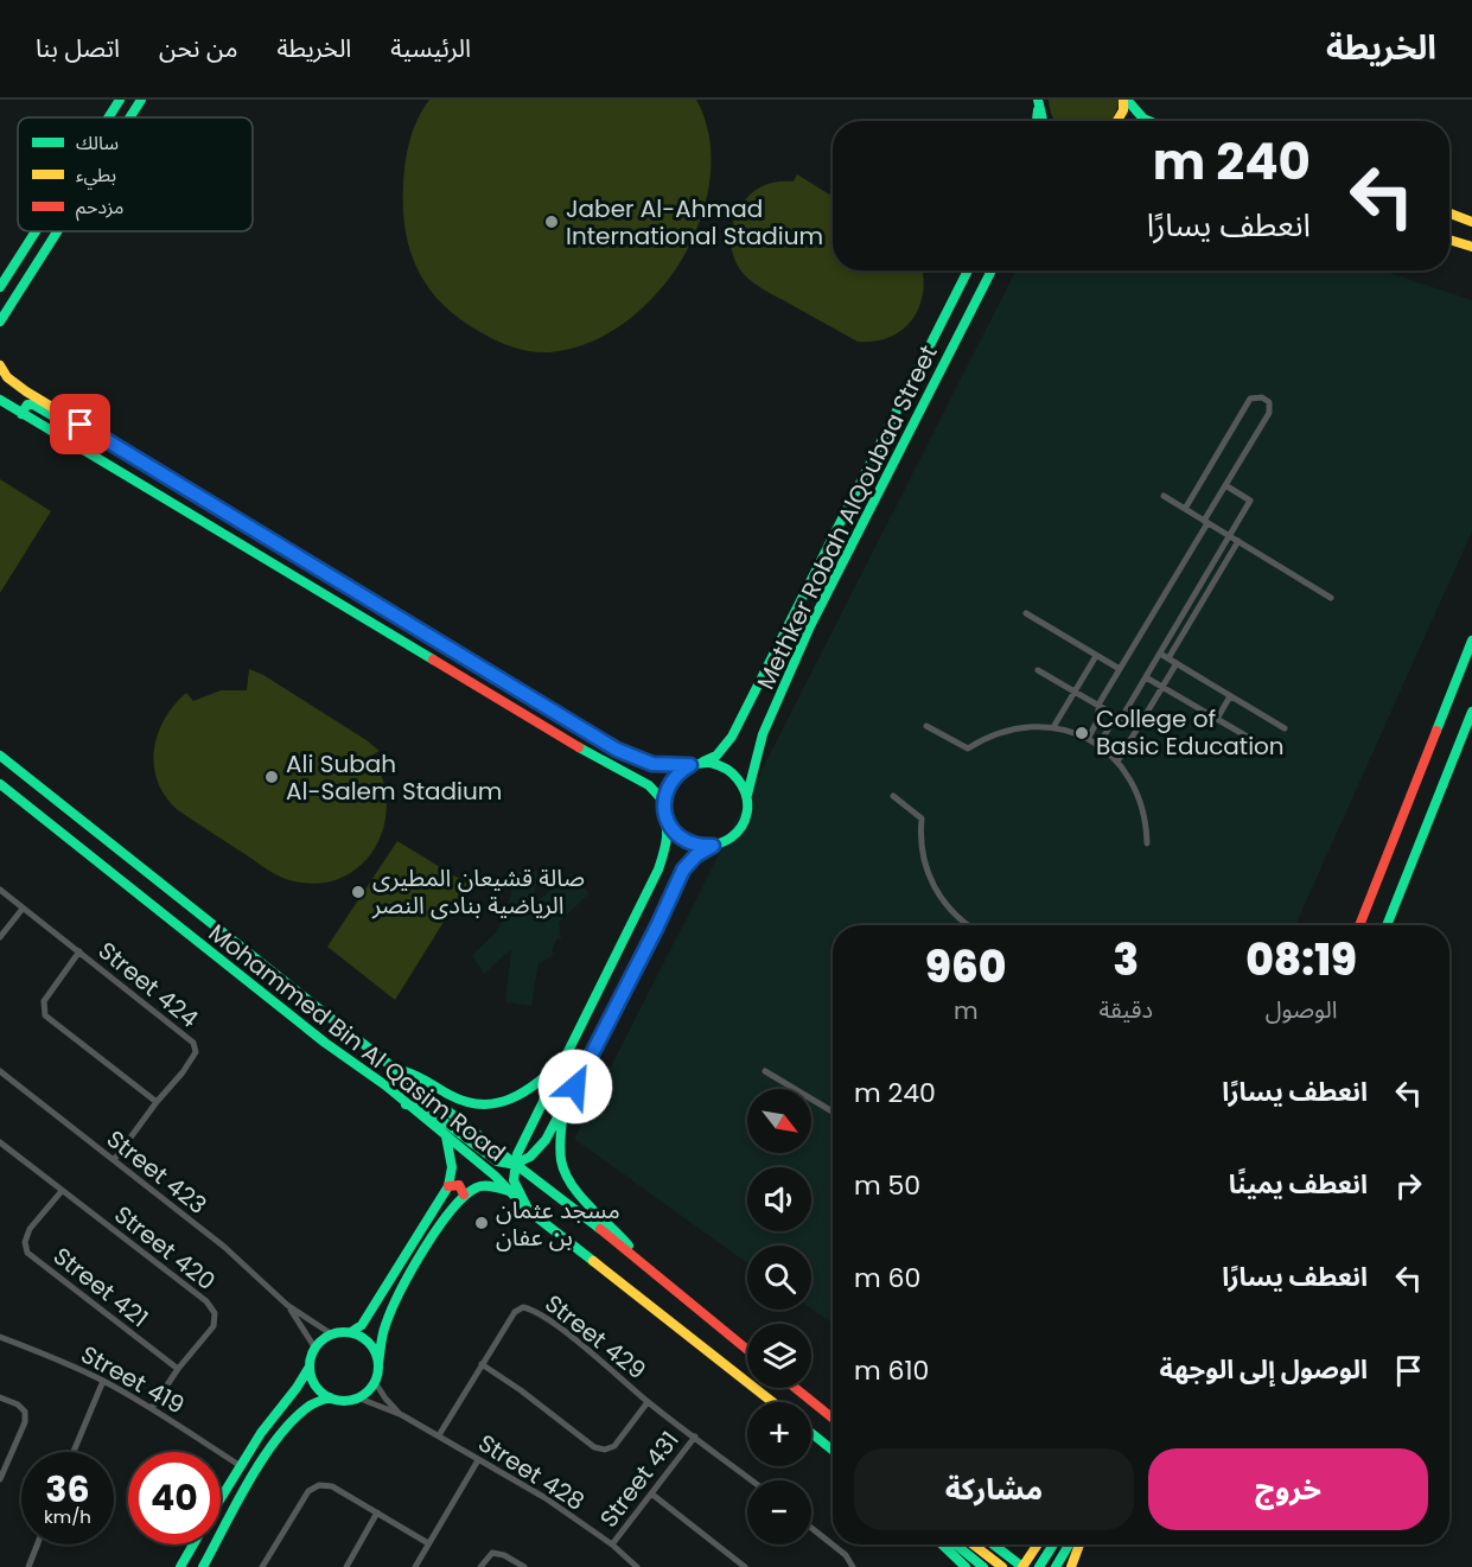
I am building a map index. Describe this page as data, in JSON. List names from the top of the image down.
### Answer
{
  "streets": {
    "street": [
      "Methker Robah AlQoubaa Street",
      "Street 424",
      "Mohammed Bin Al Qasim Road",
      "Street 423",
      "Street 420",
      "Street 421",
      "Street 429",
      "Street 419",
      "Street 428",
      "Street 431"
    ]
  },
  "crossings": [
    ["Street 424", "Street 423"],
    ["Street 423", "Street 428"],
    ["Street 420", "Street 421"],
    ["Street 420", "Street 419"],
    ["Street 429", "Street 428"],
    ["Street 429", "Street 431"],
    ["Street 428", "Street 431"]
  ],
  "places": [
    "Jaber Al-Ahmad International Stadium",
    "College of Basic Education",
    "Ali Subah Al-Salem Stadium",
    "صالة قشيعان المطيرى الرياضية بنادى النصر",
    "مسجد عثمان بن عفان"
  ],
  "legend": ["سالك", "بطيء", "مزدحم"],
  "north": "bottom right",
  "page": {
    "header": "الخريطة",
    "nav": [
      "الرئيسية",
      "الخريطة",
      "من نحن",
      "اتصل بنا"
    ],
    "turn": ["240 m", "انعطف يسارًا"],
    "eta": [
      "08:19",
      "الوصول",
      "3",
      "دقيقة",
      "960",
      "m"
    ],
    "list": [
      {
        "name": "انعطف يسارًا",
        "value": "240 m"
      },
      {
        "name": "انعطف يمينًا",
        "value": "50 m"
      },
      {
        "name": "انعطف يسارًا",
        "value": "60 m"
      },
      {
        "name": "الوصول إلى الوجهة",
        "value": "610 m"
      }
    ],
    "map_buttons": ["+", "−"],
    "buttons": ["خروج", "مشاركة"],
    "speed": "36 km/h",
    "limit": "40"
  }
}
